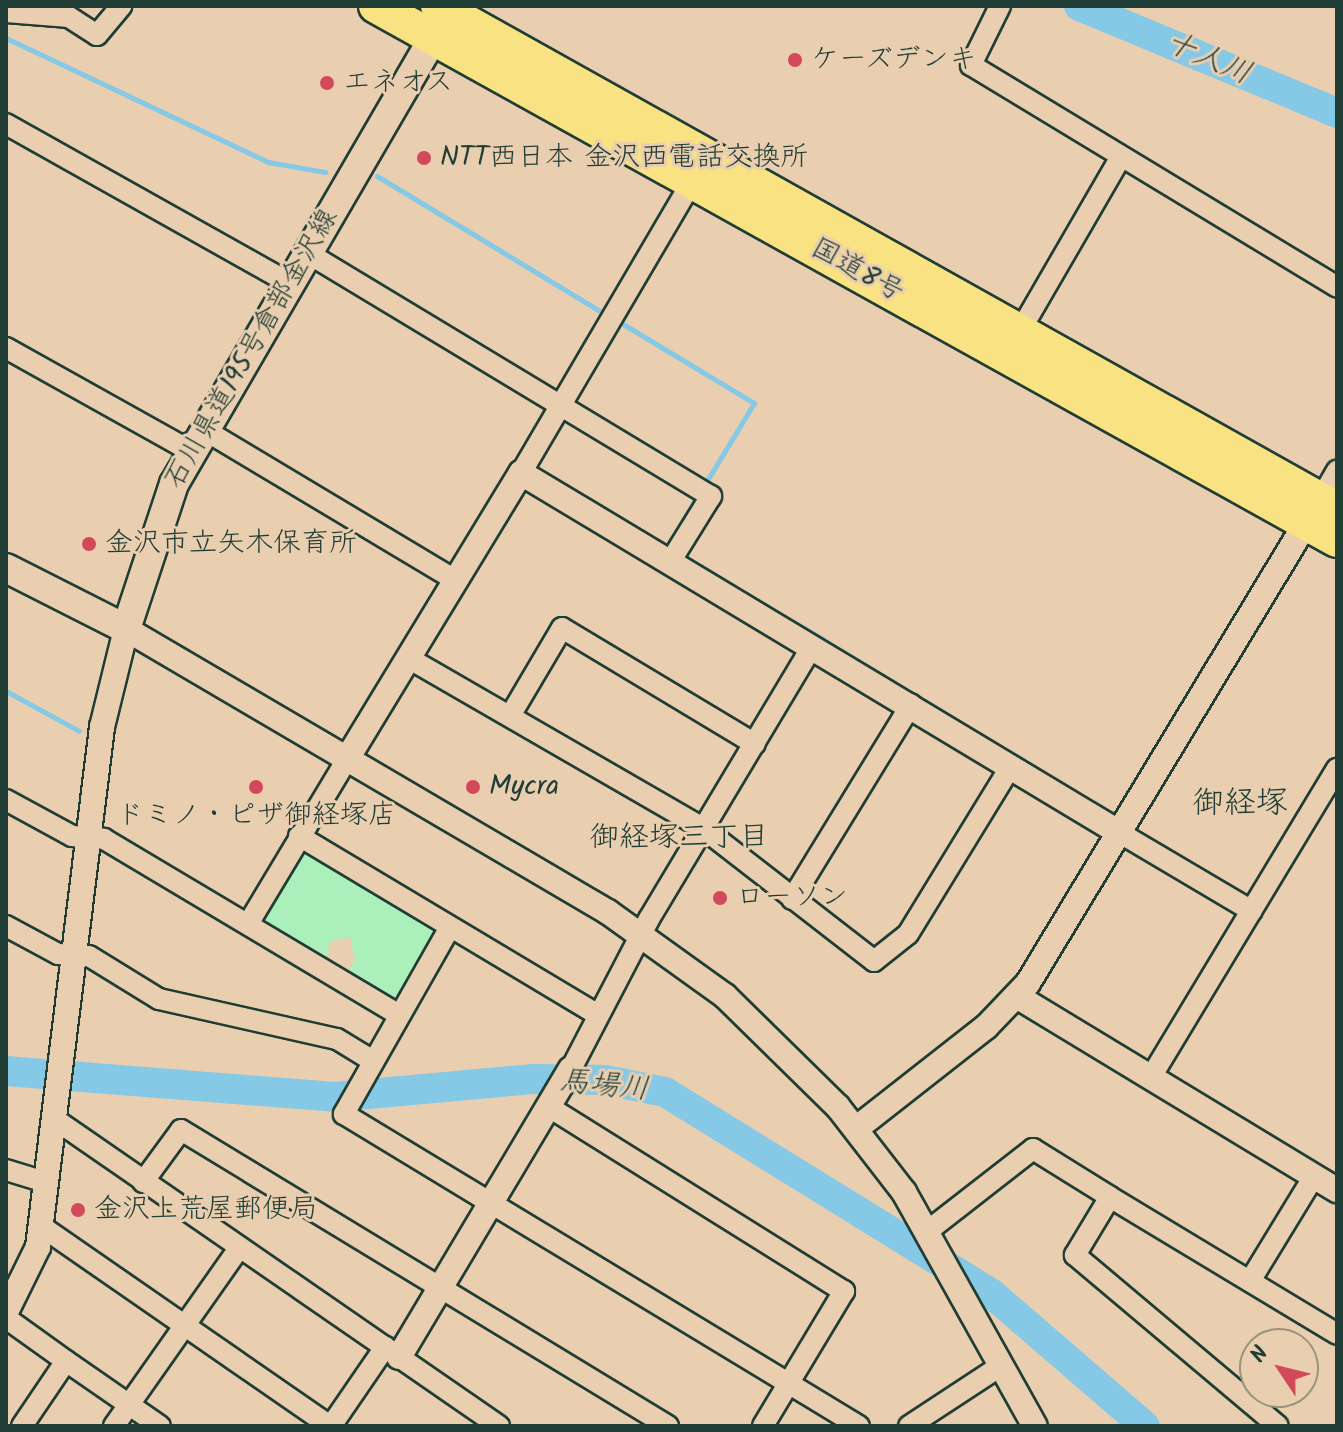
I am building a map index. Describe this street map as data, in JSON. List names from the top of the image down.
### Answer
{
  "streets": {
    "highway": ["国道8号"],
    "main road": ["石川県道195号倉部金沢線"]
  },
  "crossings": [
    ["国道8号", "石川県道195号倉部金沢線"]
  ],
  "districts": ["御経塚", "御経塚三丁目"],
  "water": ["十人川", "馬場川"],
  "places": [
    "ケーズデンキ",
    "エネオス",
    "NTT西日本 金沢西電話交換所",
    "金沢市立矢木保育所",
    "ドミノ・ピザ御経塚店",
    "Mycra",
    "ローソン",
    "金沢上荒屋郵便局"
  ],
  "north": "top left"
}
